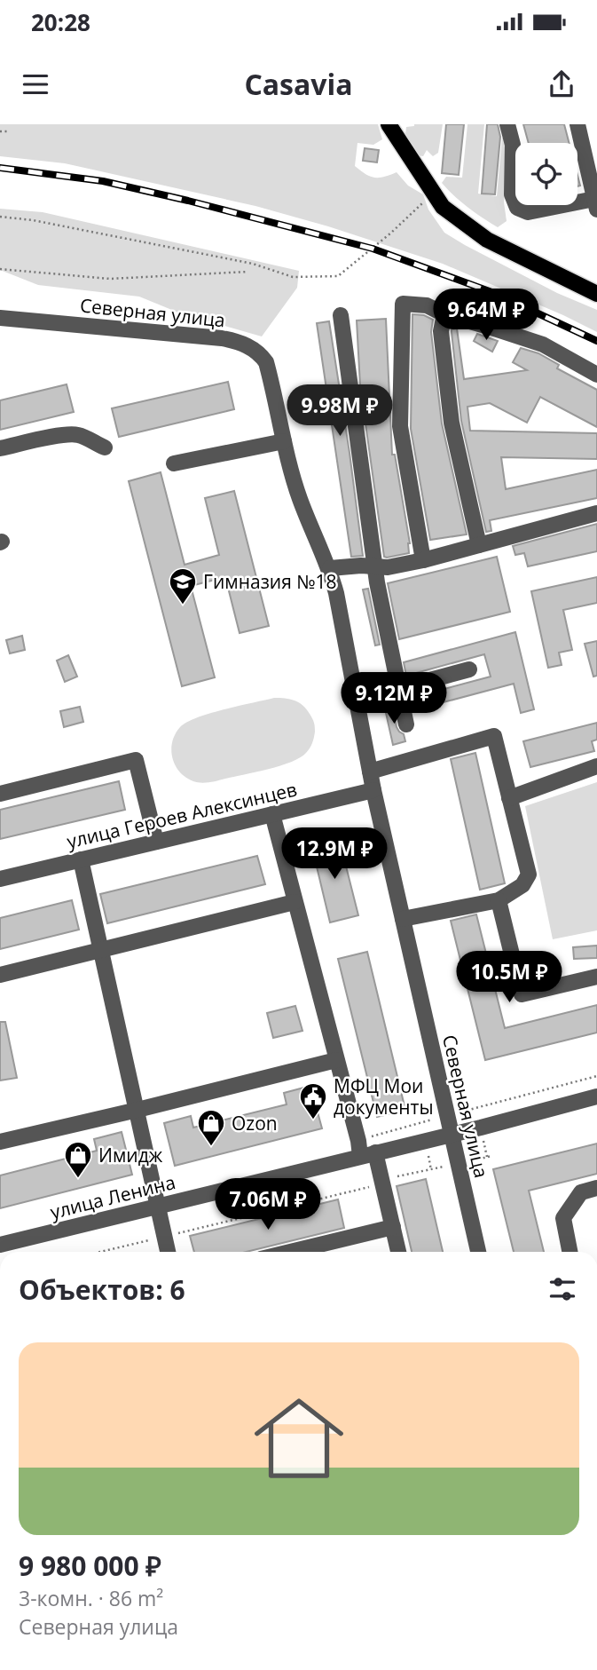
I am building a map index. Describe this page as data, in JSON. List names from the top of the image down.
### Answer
{
  "streets": {
    "street": ["Северная улица", "улица Героев Алексинцев", "улица Ленина"]
  },
  "crossings": [
    ["Северная улица", "улица Героев Алексинцев"],
    ["Северная улица", "улица Ленина"]
  ],
  "places": {
    "school or university": ["Гимназия №18"],
    "public building": ["МФЦ Мои документы"],
    "shop": ["Ozon", "Имидж"]
  },
  "page": {
    "status": "20:28",
    "header": "Casavia",
    "price": [
      "9.64M ₽",
      "9.98M ₽",
      "9.12M ₽",
      "12.9M ₽",
      "10.5M ₽",
      "7.06M ₽"
    ],
    "heading": "Объектов: 6",
    "list": [
      {
        "name": "9 980 000 ₽",
        "note": "3-комн. · 86 m² · Северная улица"
      }
    ]
  }
}
